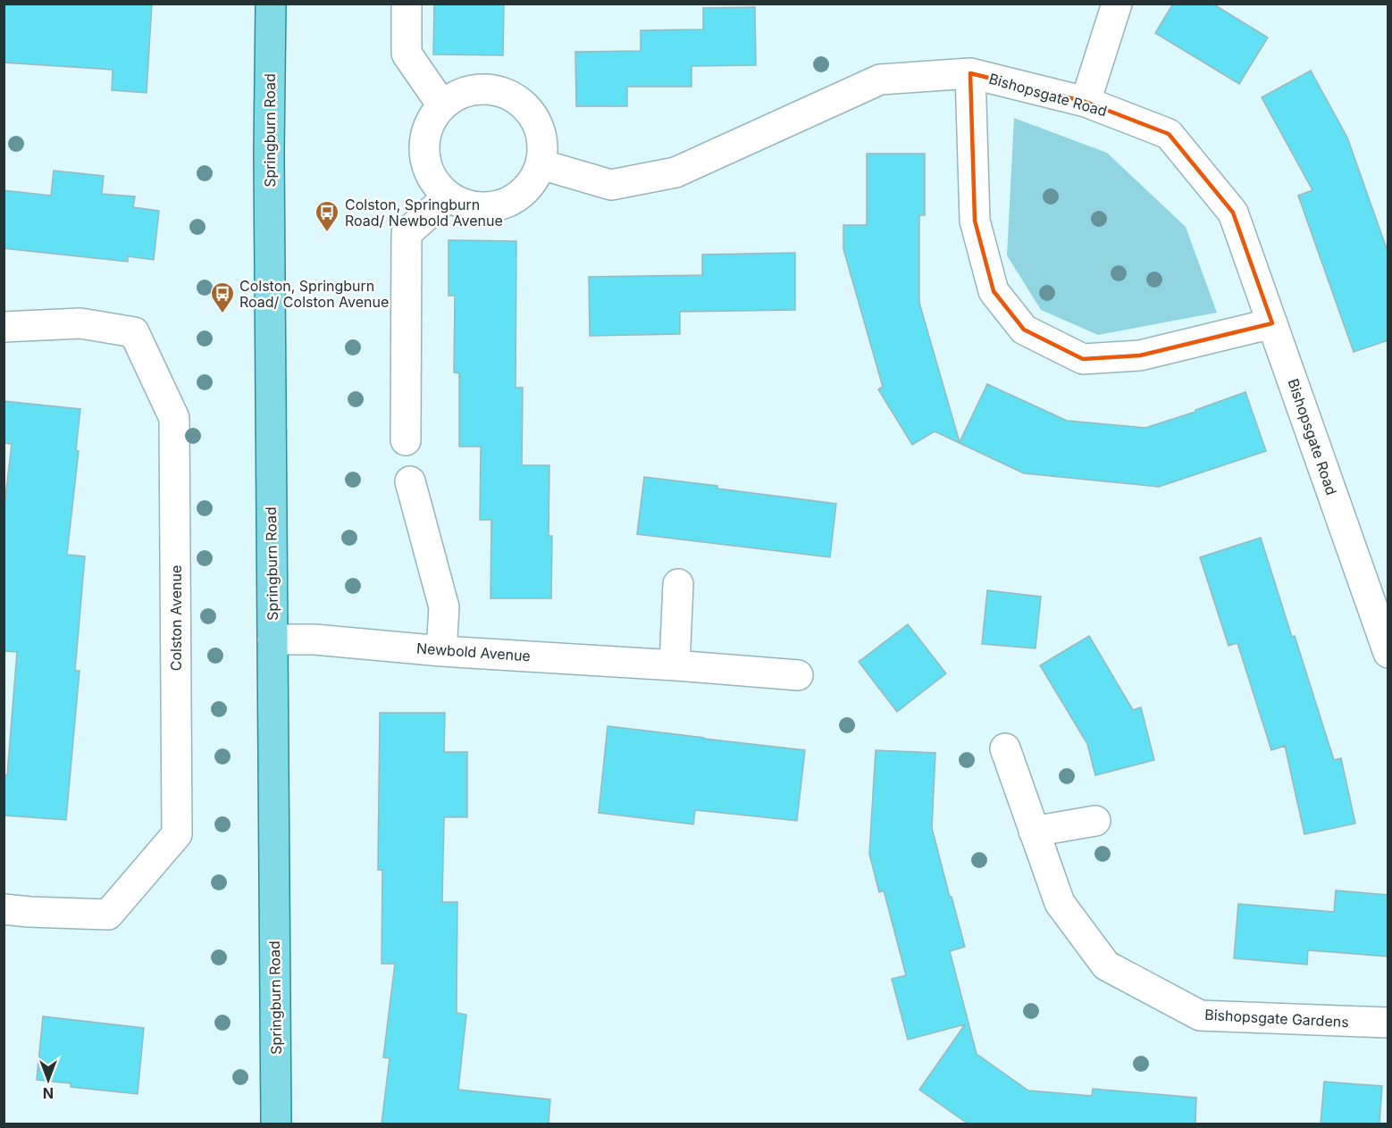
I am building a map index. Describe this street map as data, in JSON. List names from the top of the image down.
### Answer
{
  "streets": {
    "main road": ["Springburn Road"],
    "street": [
      "Bishopsgate Road",
      "Colston Avenue",
      "Newbold Avenue",
      "Bishopsgate Gardens"
    ]
  },
  "crossings": [
    ["Springburn Road", "Newbold Avenue"]
  ],
  "places": {
    "bus stop": ["Colston, Springburn Road/ Newbold Avenue", "Colston, Springburn Road/ Colston Avenue"]
  },
  "north": "bottom"
}
